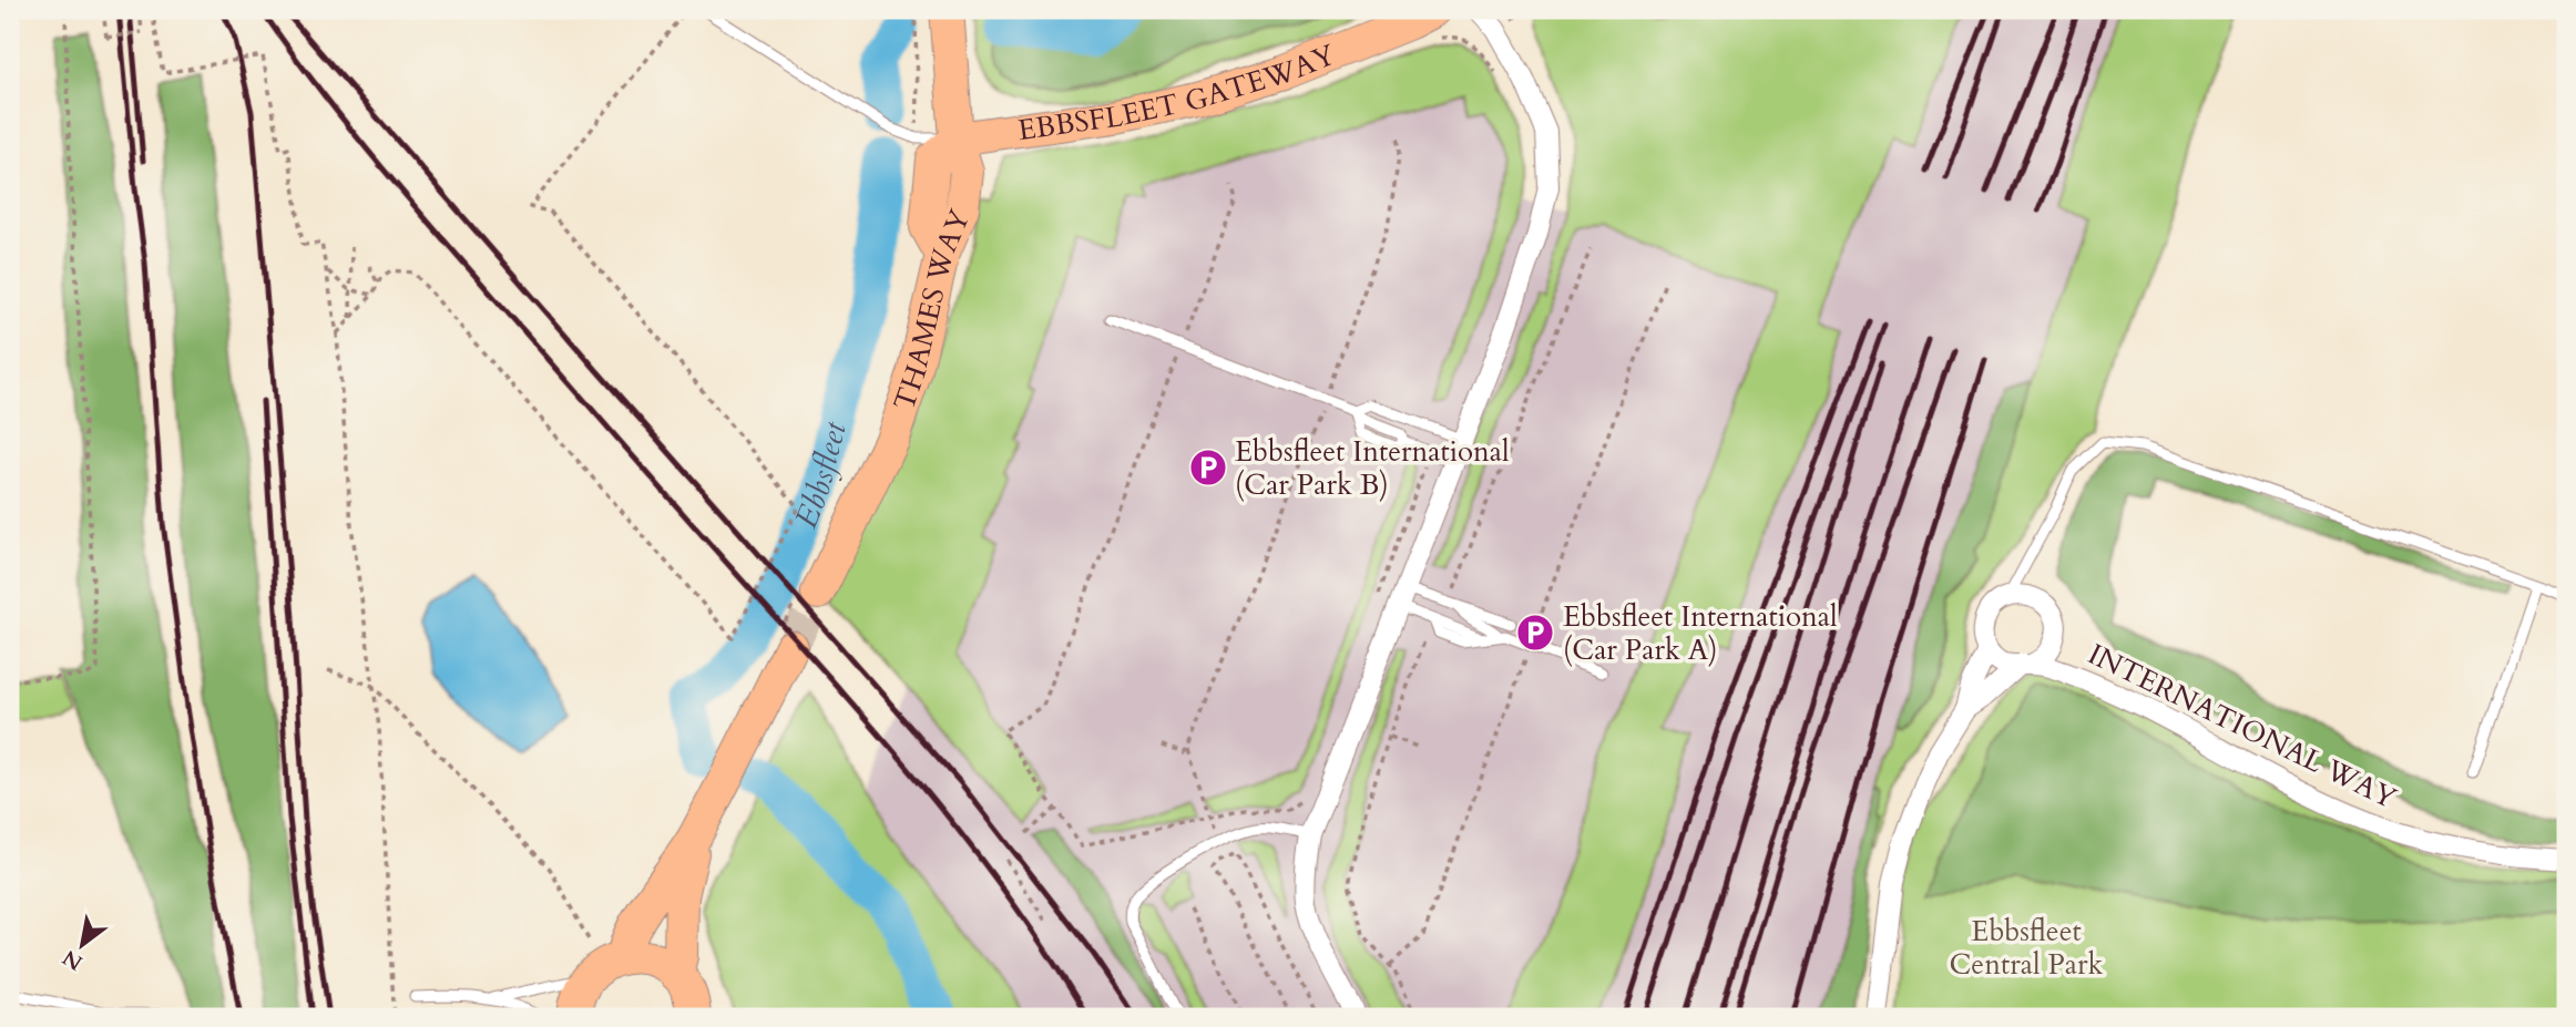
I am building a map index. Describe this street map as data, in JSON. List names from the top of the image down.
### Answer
{
  "streets": {
    "main road": ["EBBSFLEET GATEWAY", "THAMES WAY"],
    "street": ["INTERNATIONAL WAY"]
  },
  "crossings": [
    ["EBBSFLEET GATEWAY", "THAMES WAY"]
  ],
  "water": ["Ebbsfleet"],
  "parks": ["Ebbsfleet Central Park"],
  "places": {
    "parking": ["Ebbsfleet International (Car Park B)", "Ebbsfleet International (Car Park A)"]
  },
  "north": "bottom left"
}
